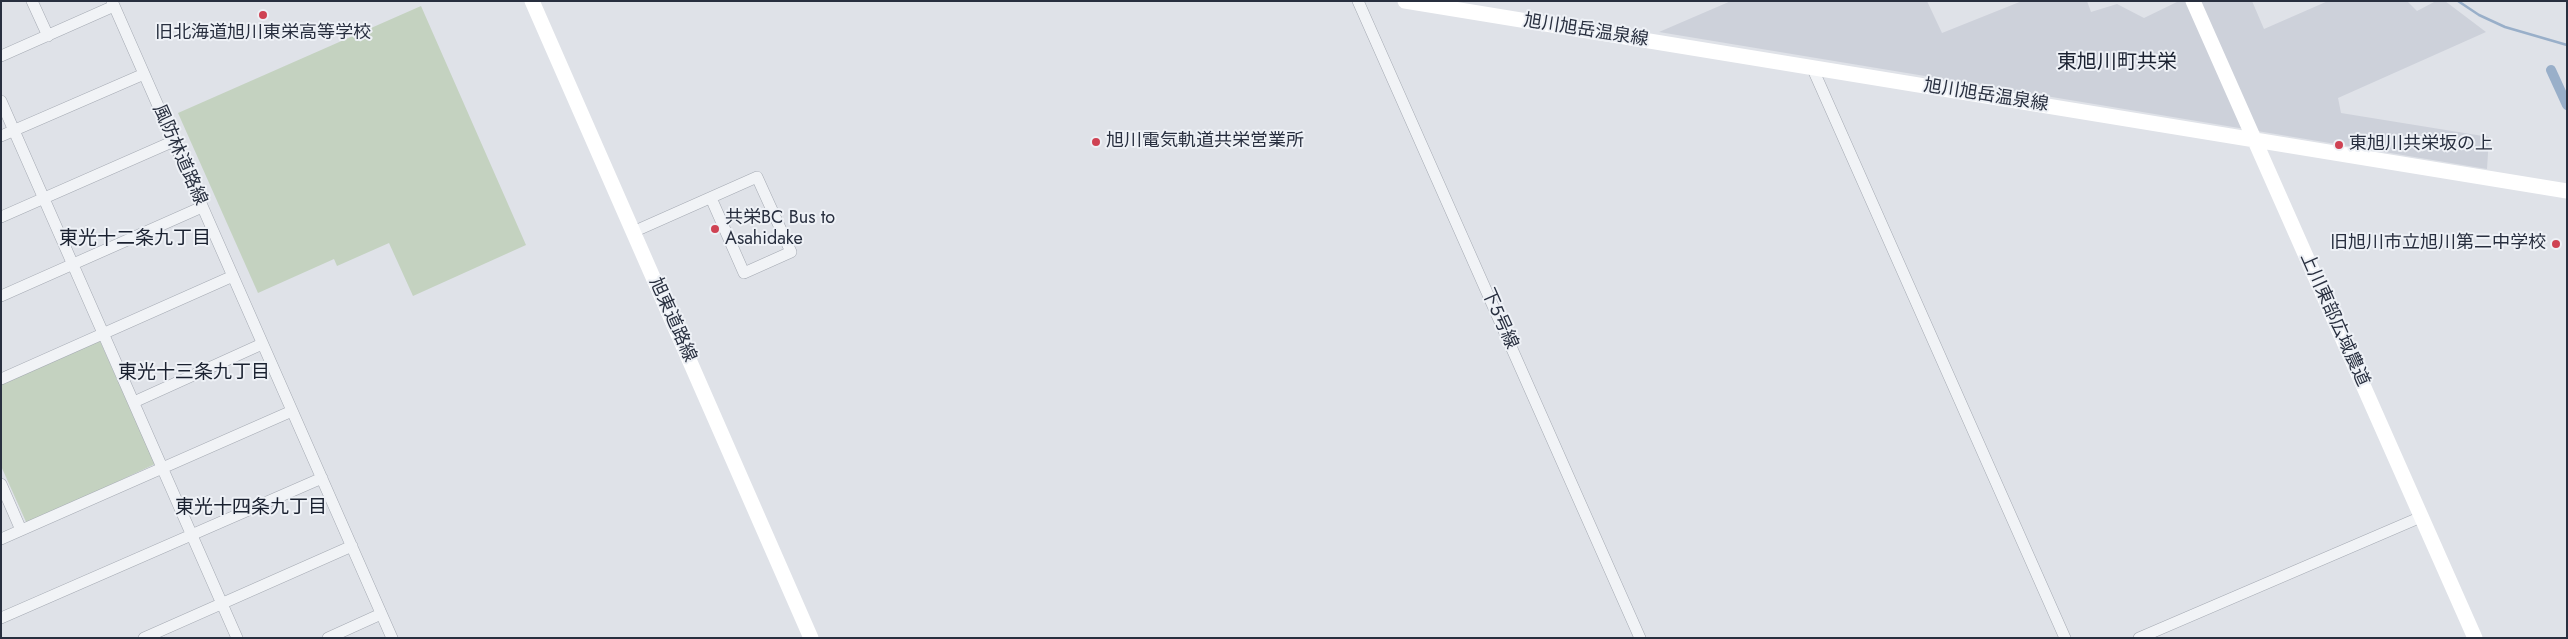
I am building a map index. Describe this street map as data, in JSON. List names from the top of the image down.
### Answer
{
  "streets": {
    "street": [
      "旭川旭岳温泉線",
      "風防林道路線",
      "下5号線",
      "旭東道路線",
      "上川東部広域農道"
    ]
  },
  "crossings": [
    ["旭川旭岳温泉線", "上川東部広域農道"]
  ],
  "districts": [
    "東旭川町共栄",
    "東光十二条九丁目",
    "東光十三条九丁目",
    "東光十四条九丁目"
  ],
  "places": [
    "旧北海道旭川東栄高等学校",
    "旭川電気軌道共栄営業所",
    "東旭川共栄坂の上",
    "共栄BC Bus to Asahidake",
    "旧旭川市立旭川第二中学校"
  ]
}
